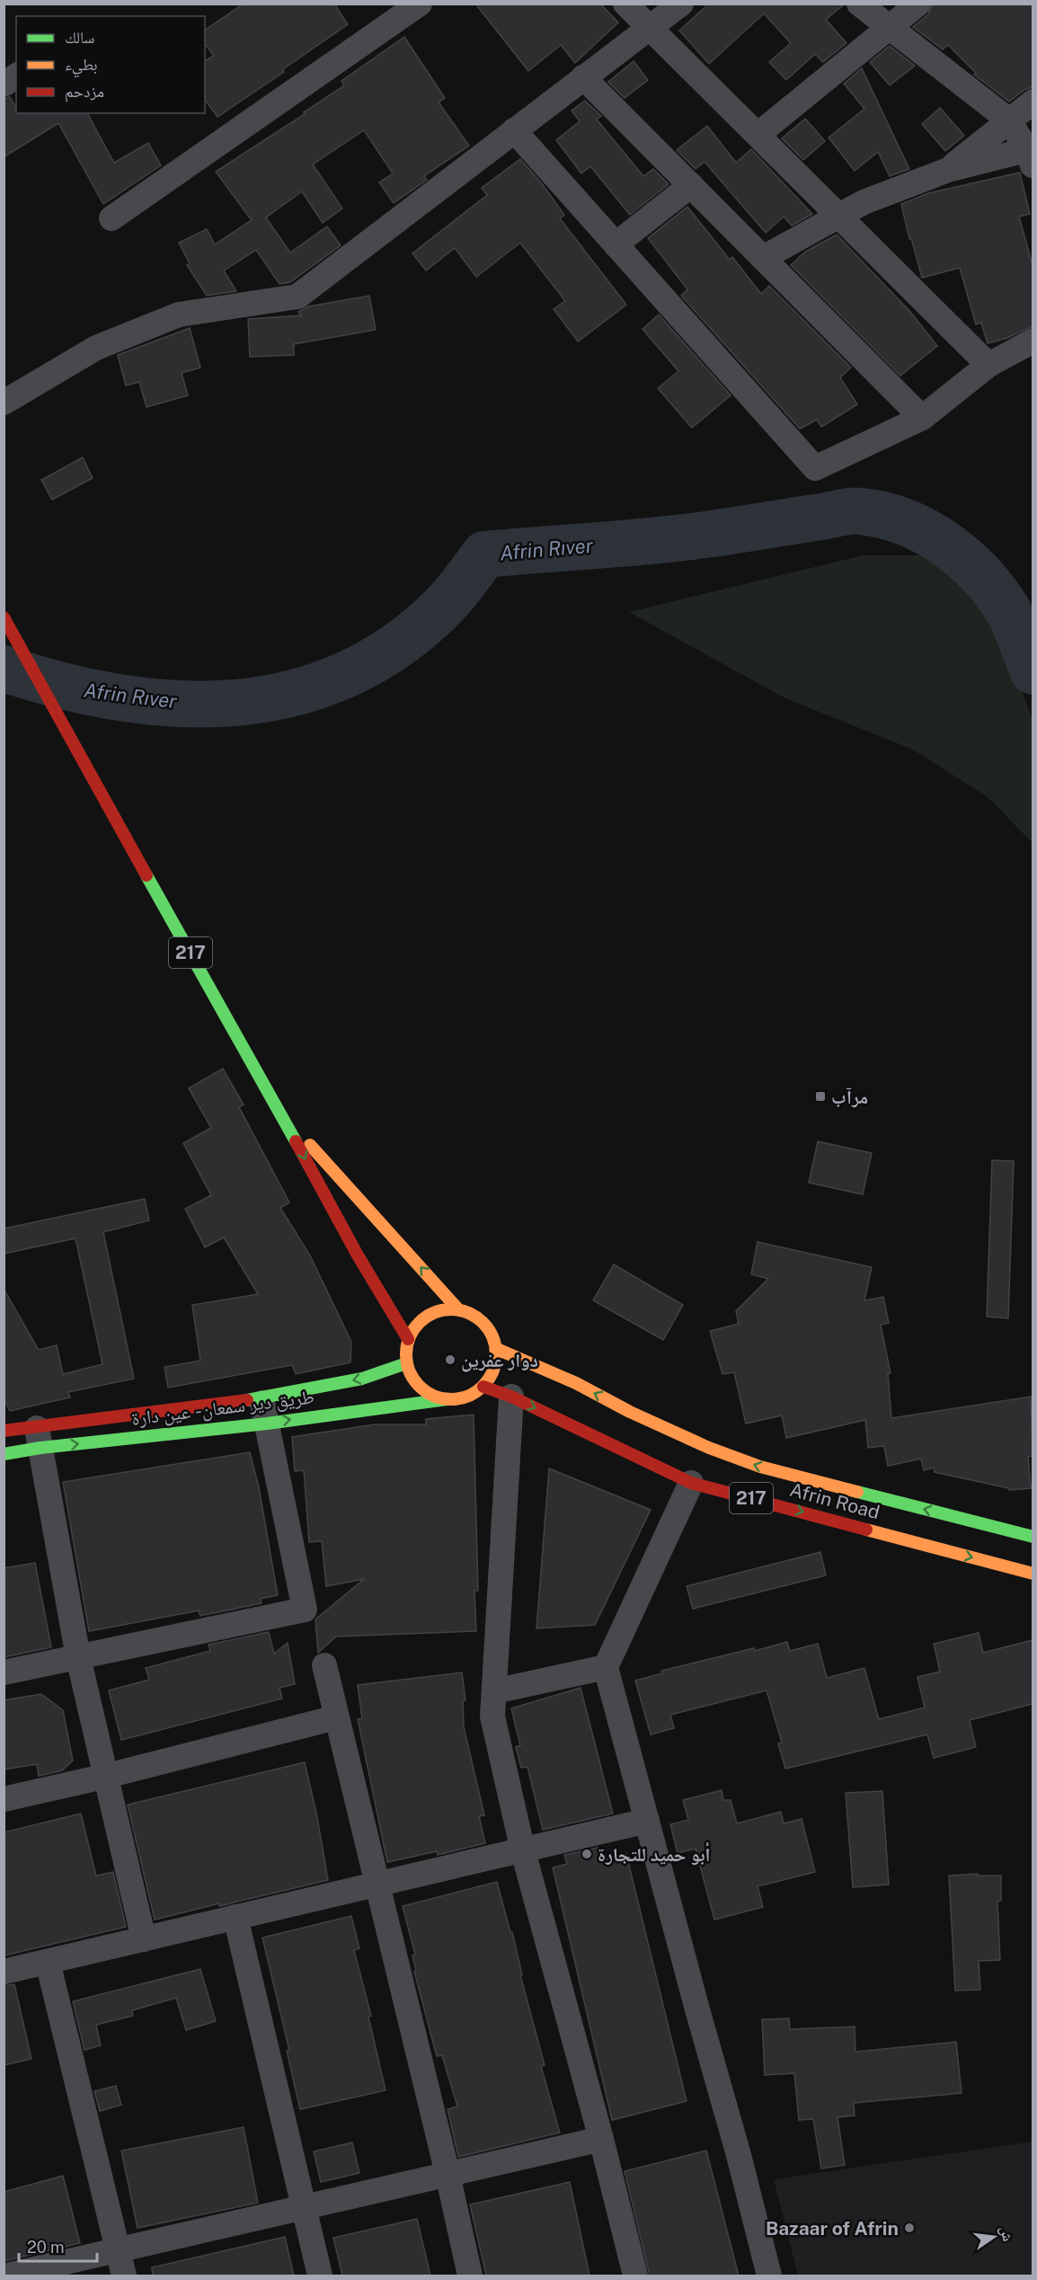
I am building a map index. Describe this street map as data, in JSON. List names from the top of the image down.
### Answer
{
  "streets": {
    "main road": ["217", "طريق دير سمعان - عين دارة", "Afrin Road"]
  },
  "crossings": [
    ["217", "طريق دير سمعان - عين دارة"],
    ["217", "Afrin Road"],
    ["طريق دير سمعان - عين دارة", "Afrin Road"]
  ],
  "water": ["Afrin Rıver"],
  "places": {
    "transit": ["مرآب"],
    "other": ["دوار عفرين", "أبو حميد للتجارة", "Bazaar of Afrin"]
  },
  "legend": ["سالك", "بطيء", "مزدحم"],
  "scale_bar": "20 m",
  "north": "right"
}
